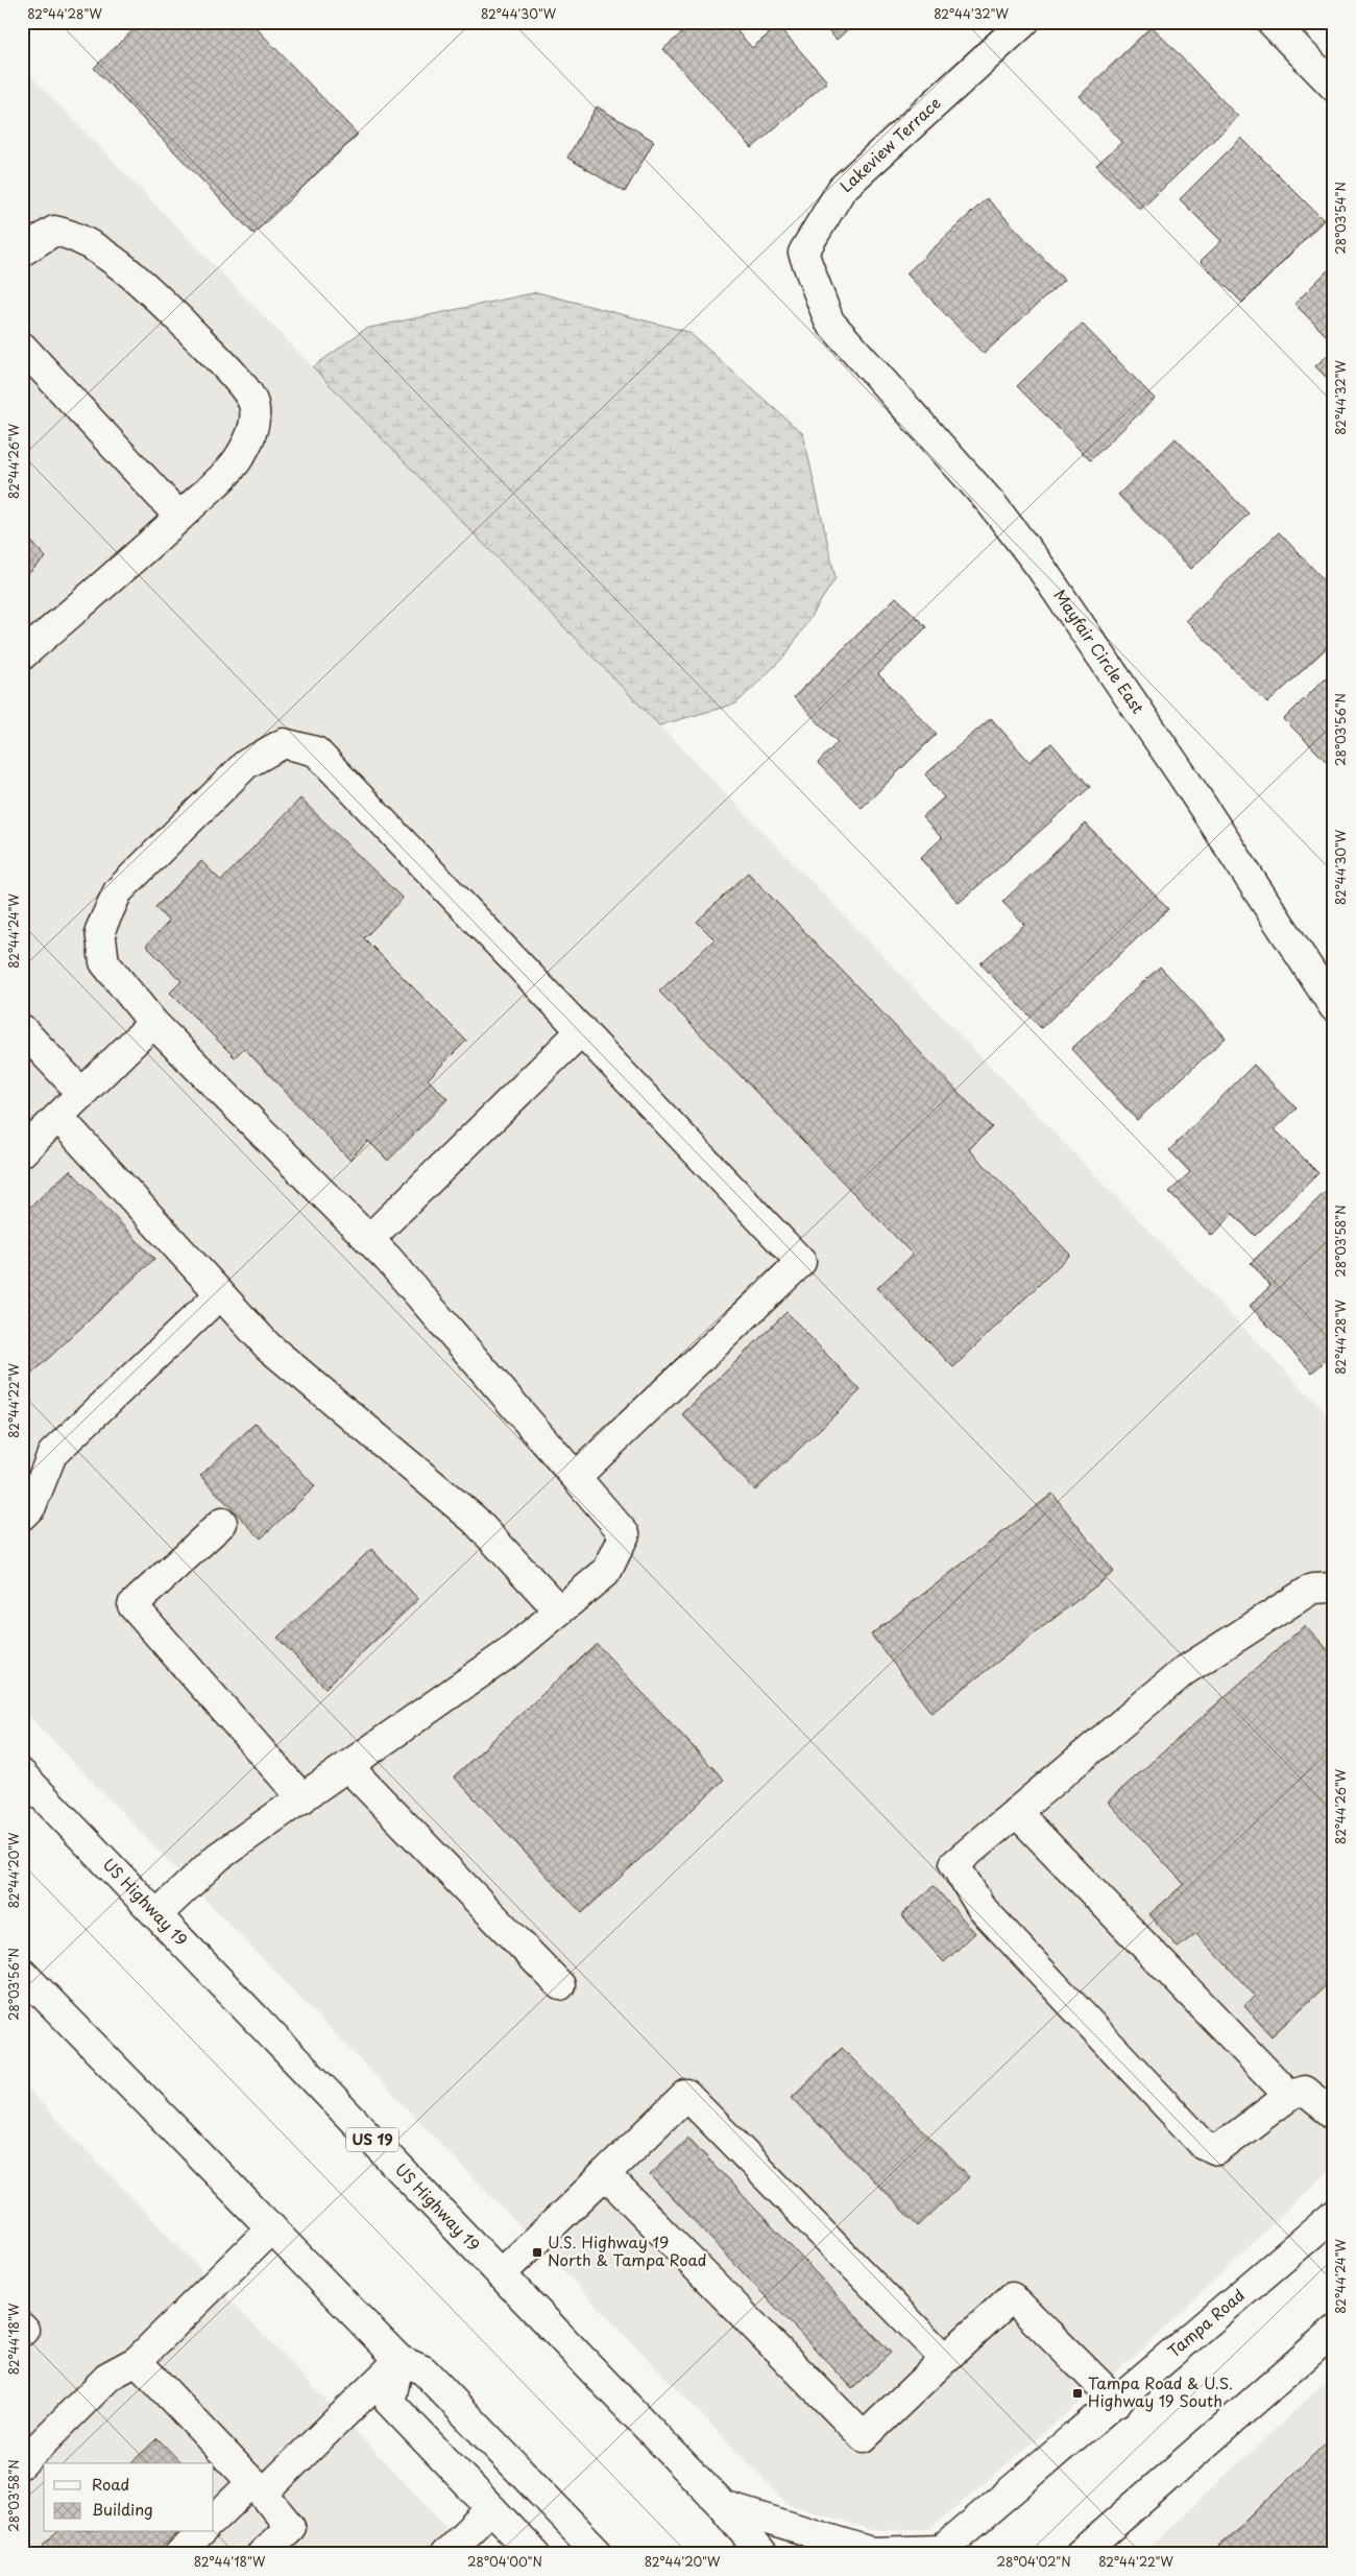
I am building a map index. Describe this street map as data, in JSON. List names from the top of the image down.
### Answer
{
  "streets": {
    "main road": [
      "Lakeview Terrace",
      "Mayfair Circle East",
      "US Highway 19",
      "US 19",
      "Tampa Road"
    ]
  },
  "crossings": [
    ["Lakeview Terrace", "Mayfair Circle East"]
  ],
  "places": {
    "transit": ["U.S. Highway 19 North & Tampa Road", "Tampa Road & U.S. Highway 19 South"]
  },
  "legend": ["Road", "Building"],
  "coordinates": [
    "82°44'28\"W",
    "82°44'30\"W",
    "82°44'32\"W",
    "28°03'54\"N",
    "82°44'26\"W",
    "28°03'56\"N",
    "82°44'24\"W",
    "28°03'58\"N",
    "82°44'22\"W",
    "82°44'20\"W",
    "82°44'18\"W",
    "28°04'00\"N",
    "28°04'02\"N"
  ]
}
